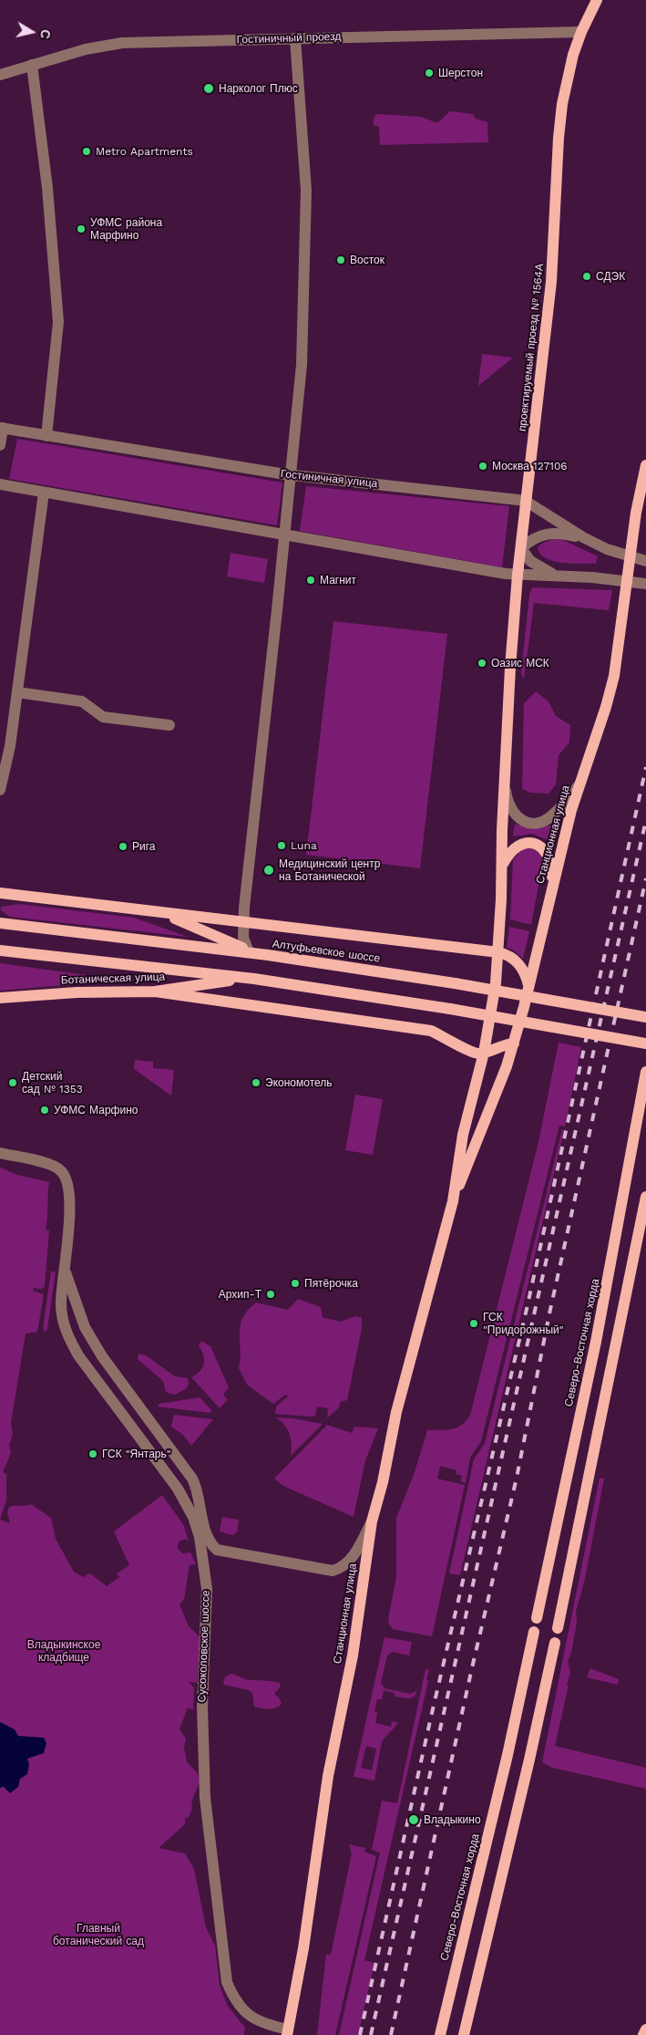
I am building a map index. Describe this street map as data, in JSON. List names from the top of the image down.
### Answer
{
  "streets": {
    "main road": [
      "проектируемый проезд № 1564А",
      "Станционная улица",
      "Алтуфьевское шоссе",
      "Ботаническая улица",
      "Северо-Восточная хорда"
    ],
    "street": ["Гостиничный проезд", "Гостиничная улица", "Сусоколовское шоссе"]
  },
  "crossings": [
    ["Гостиничный проезд", "проектируемый проезд № 1564А"],
    ["проектируемый проезд № 1564А", "Гостиничная улица"],
    ["проектируемый проезд № 1564А", "Станционная улица"],
    ["Гостиничная улица", "Станционная улица"],
    ["Станционная улица", "Сусоколовское шоссе"]
  ],
  "parks": ["Владыкинское кладбище", "Главный ботанический сад"],
  "places": [
    "Шерстон",
    "Нарколог Плюс",
    "Metro Apartments",
    "УФМС района Марфино",
    "Восток",
    "СДЭК",
    "Москва 127106",
    "Магнит",
    "Оазис МСК",
    "Luna",
    "Рига",
    "Медицинский центр на Ботанической",
    "Детский сад № 1353",
    "Экономотель",
    "УФМС Марфино",
    "Пятёрочка",
    "Архип-Т",
    "ГСК \"Придорожный\"",
    "ГСК \"Янтарь\"",
    "Владыкино"
  ],
  "north": "right"
}
